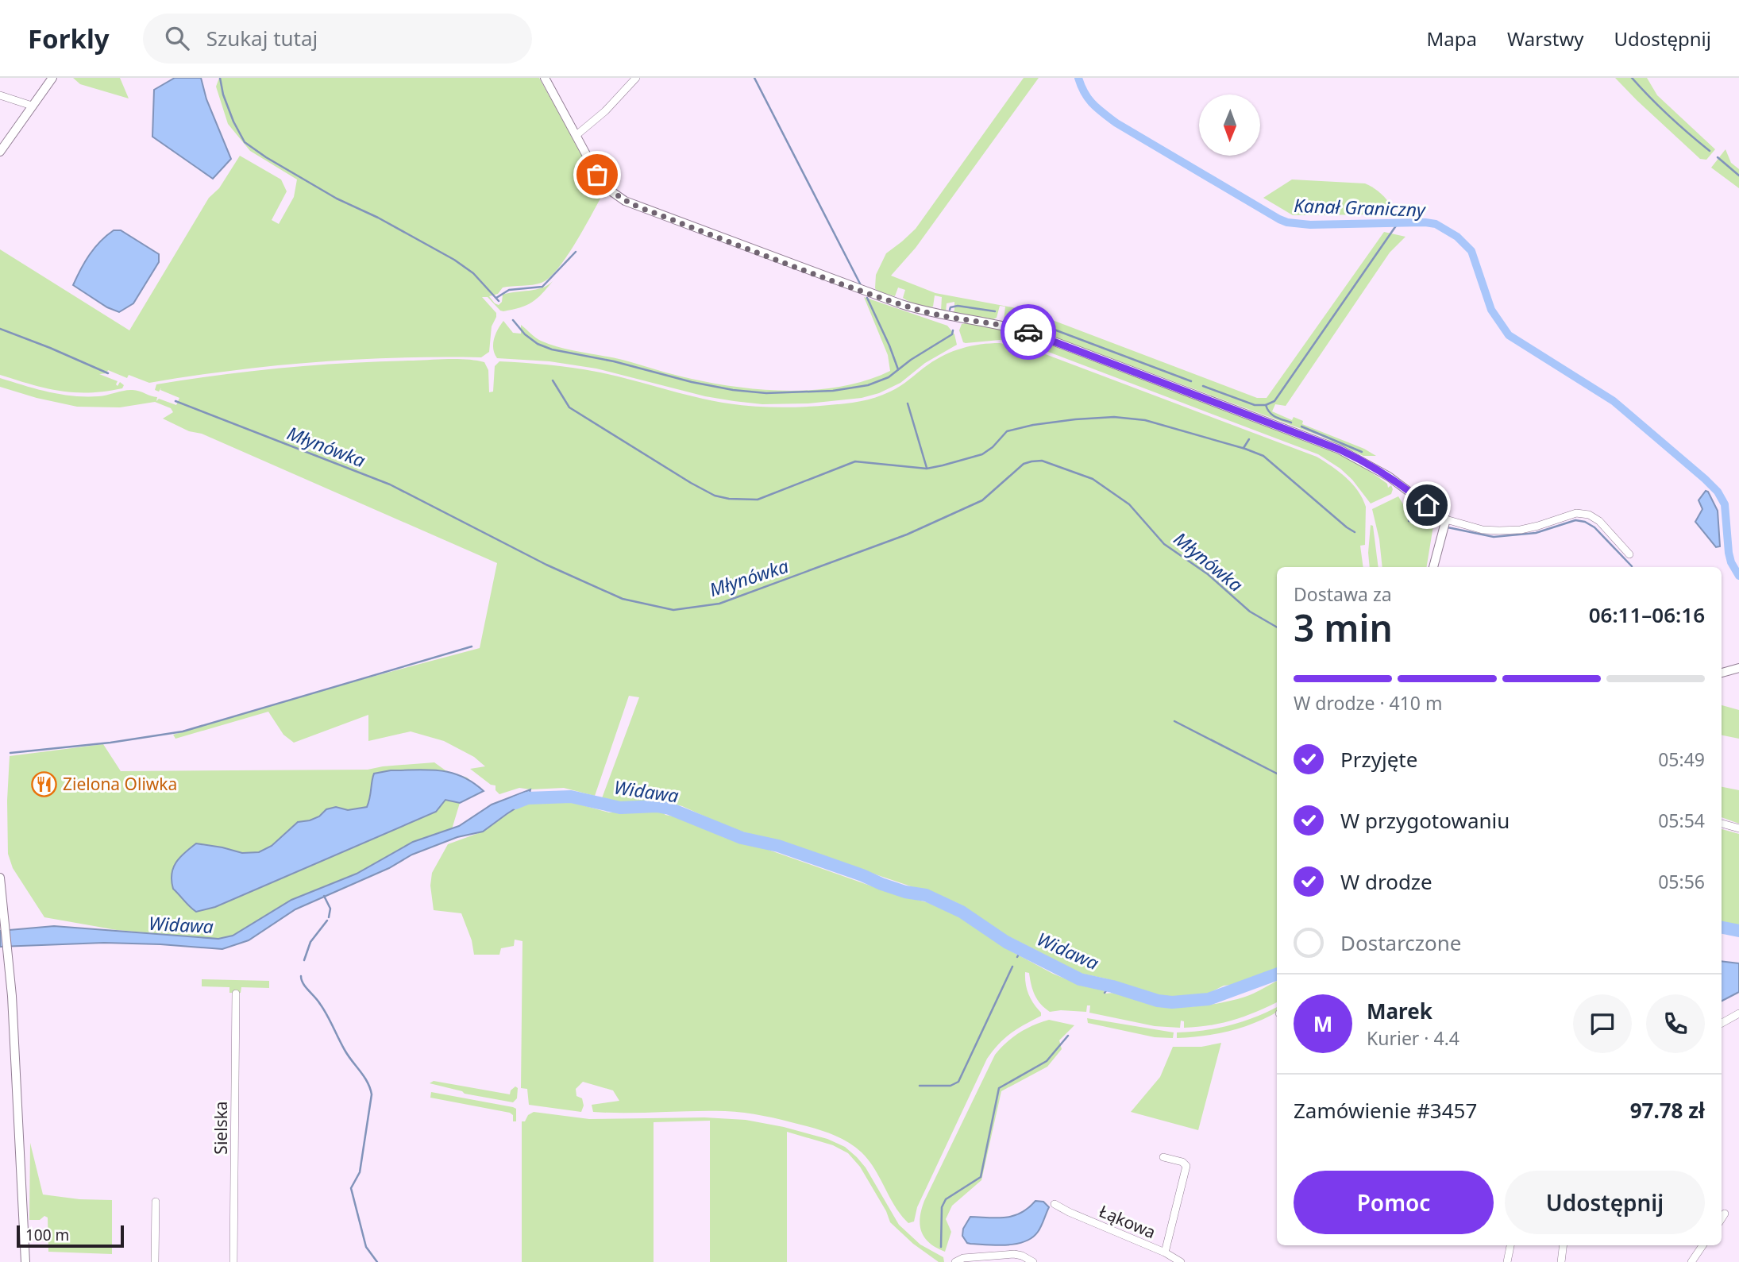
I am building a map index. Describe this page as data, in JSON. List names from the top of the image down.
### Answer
{
  "streets": {
    "street": ["Sielska", "Łąkowa"]
  },
  "water": ["Kanał Graniczny", "Młynówka", "Widawa"],
  "places": {
    "restaurant": ["Zielona Oliwka"]
  },
  "scale_bar": "100 m",
  "north": "bottom",
  "page": {
    "header": "Forkly",
    "search": "Szukaj tutaj",
    "nav": ["Mapa", "Warstwy", "Udostępnij"],
    "heading": ["3 min", "Dostawa za", "06:11–06:16"],
    "panel": [
      "Marek",
      "Kurier · 4.4",
      "Zamówienie #3457",
      "97.78 zł"
    ],
    "bar": "W drodze · 410 m",
    "list": [
      ["Przyjęte", "05:49"],
      ["W przygotowaniu", "05:54"],
      ["W drodze", "05:56"],
      "Dostarczone"
    ],
    "round": "M",
    "buttons": ["Pomoc", "Udostępnij"],
    "scale": "100 m"
  }
}
